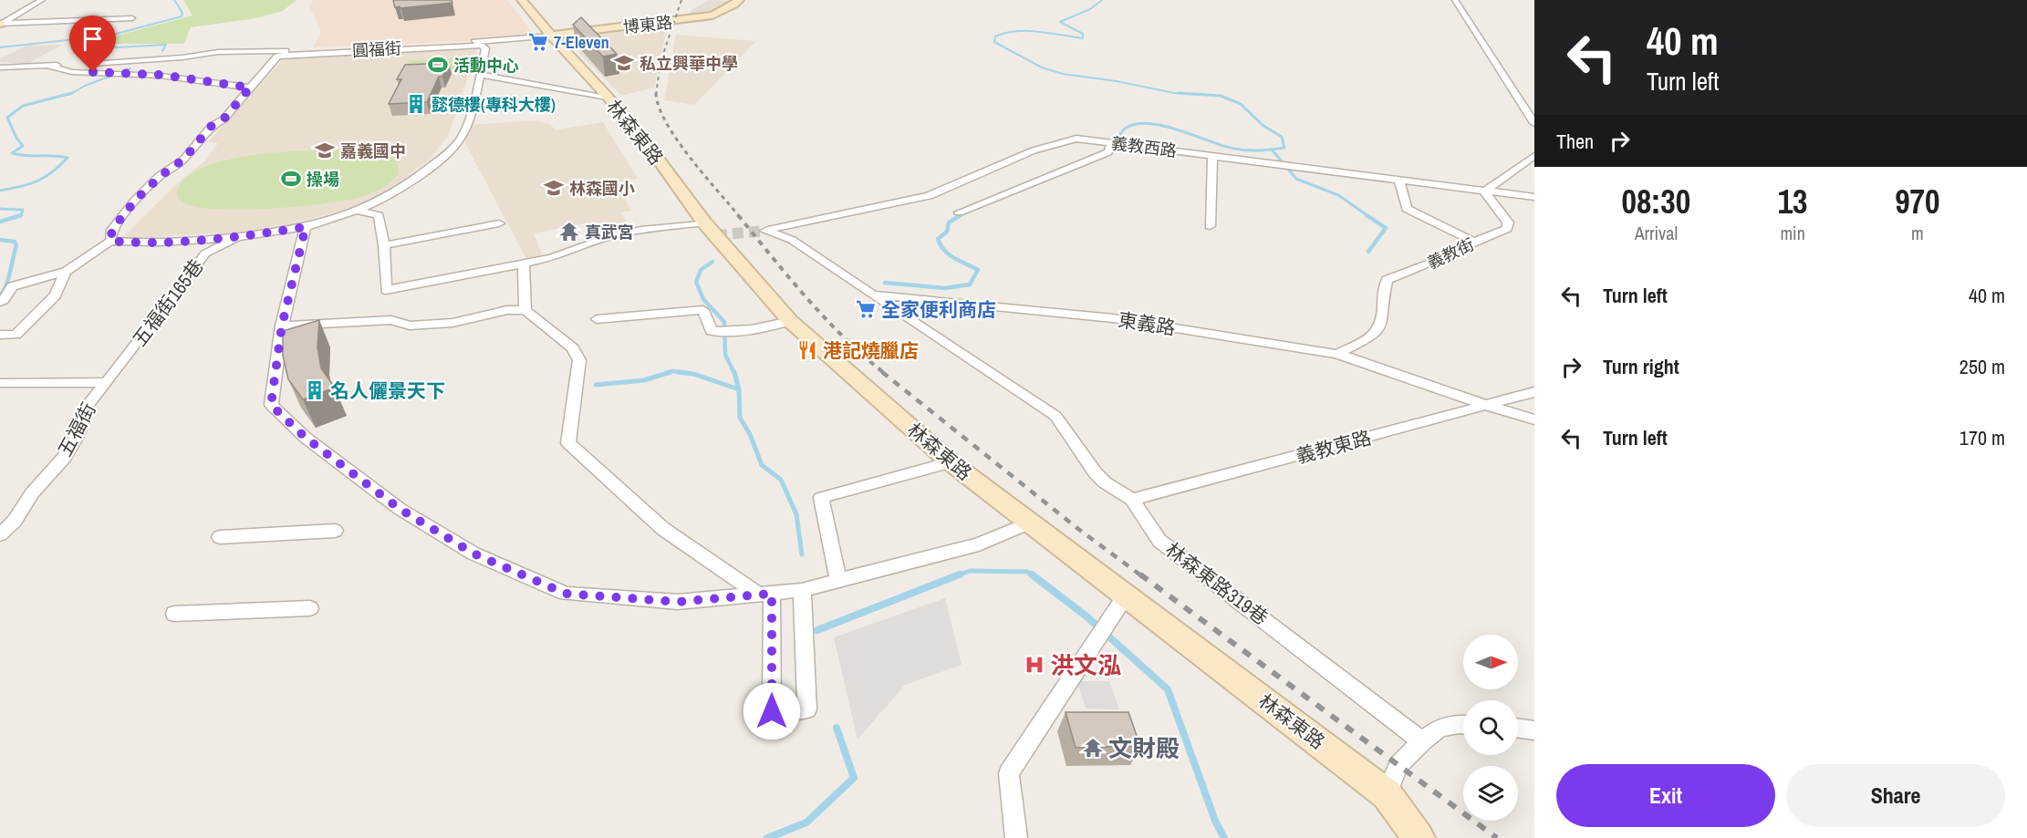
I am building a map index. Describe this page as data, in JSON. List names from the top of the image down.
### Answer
{
  "streets": {
    "main road": ["博東路", "林森東路"],
    "street": [
      "圓福街",
      "義教西路",
      "義教街",
      "五福街165巷",
      "東義路",
      "五福街",
      "義教東路",
      "林森東路319巷"
    ]
  },
  "crossings": [
    ["博東路", "圓福街"],
    ["博東路", "林森東路"],
    ["圓福街", "林森東路"],
    ["義教西路", "義教街"],
    ["義教西路", "東義路"],
    ["義教街", "東義路"],
    ["五福街165巷", "五福街"],
    ["東義路", "義教東路"],
    ["東義路", "林森東路319巷"],
    ["義教東路", "林森東路319巷"]
  ],
  "places": {
    "supermarket": ["7-Eleven", "全家便利商店"],
    "school or university": ["私立興華中學", "嘉義國中", "林森國小"],
    "sports": ["活動中心", "操場"],
    "building": ["懿德樓(專科大樓)", "名人儷景天下"],
    "temple": ["真武宮", "文財殿"],
    "restaurant": ["港記燒臘店"],
    "hospital": ["洪文泓"]
  },
  "north": "right",
  "page": {
    "turn": ["40 m", "Turn left"],
    "then": "Then",
    "eta": [
      "08:30",
      "Arrival",
      "13",
      "min",
      "970",
      "m"
    ],
    "list": [
      {
        "name": "Turn left",
        "value": "40 m"
      },
      {
        "name": "Turn right",
        "value": "250 m"
      },
      {
        "name": "Turn left",
        "value": "170 m"
      }
    ],
    "buttons": ["Exit", "Share"]
  }
}
